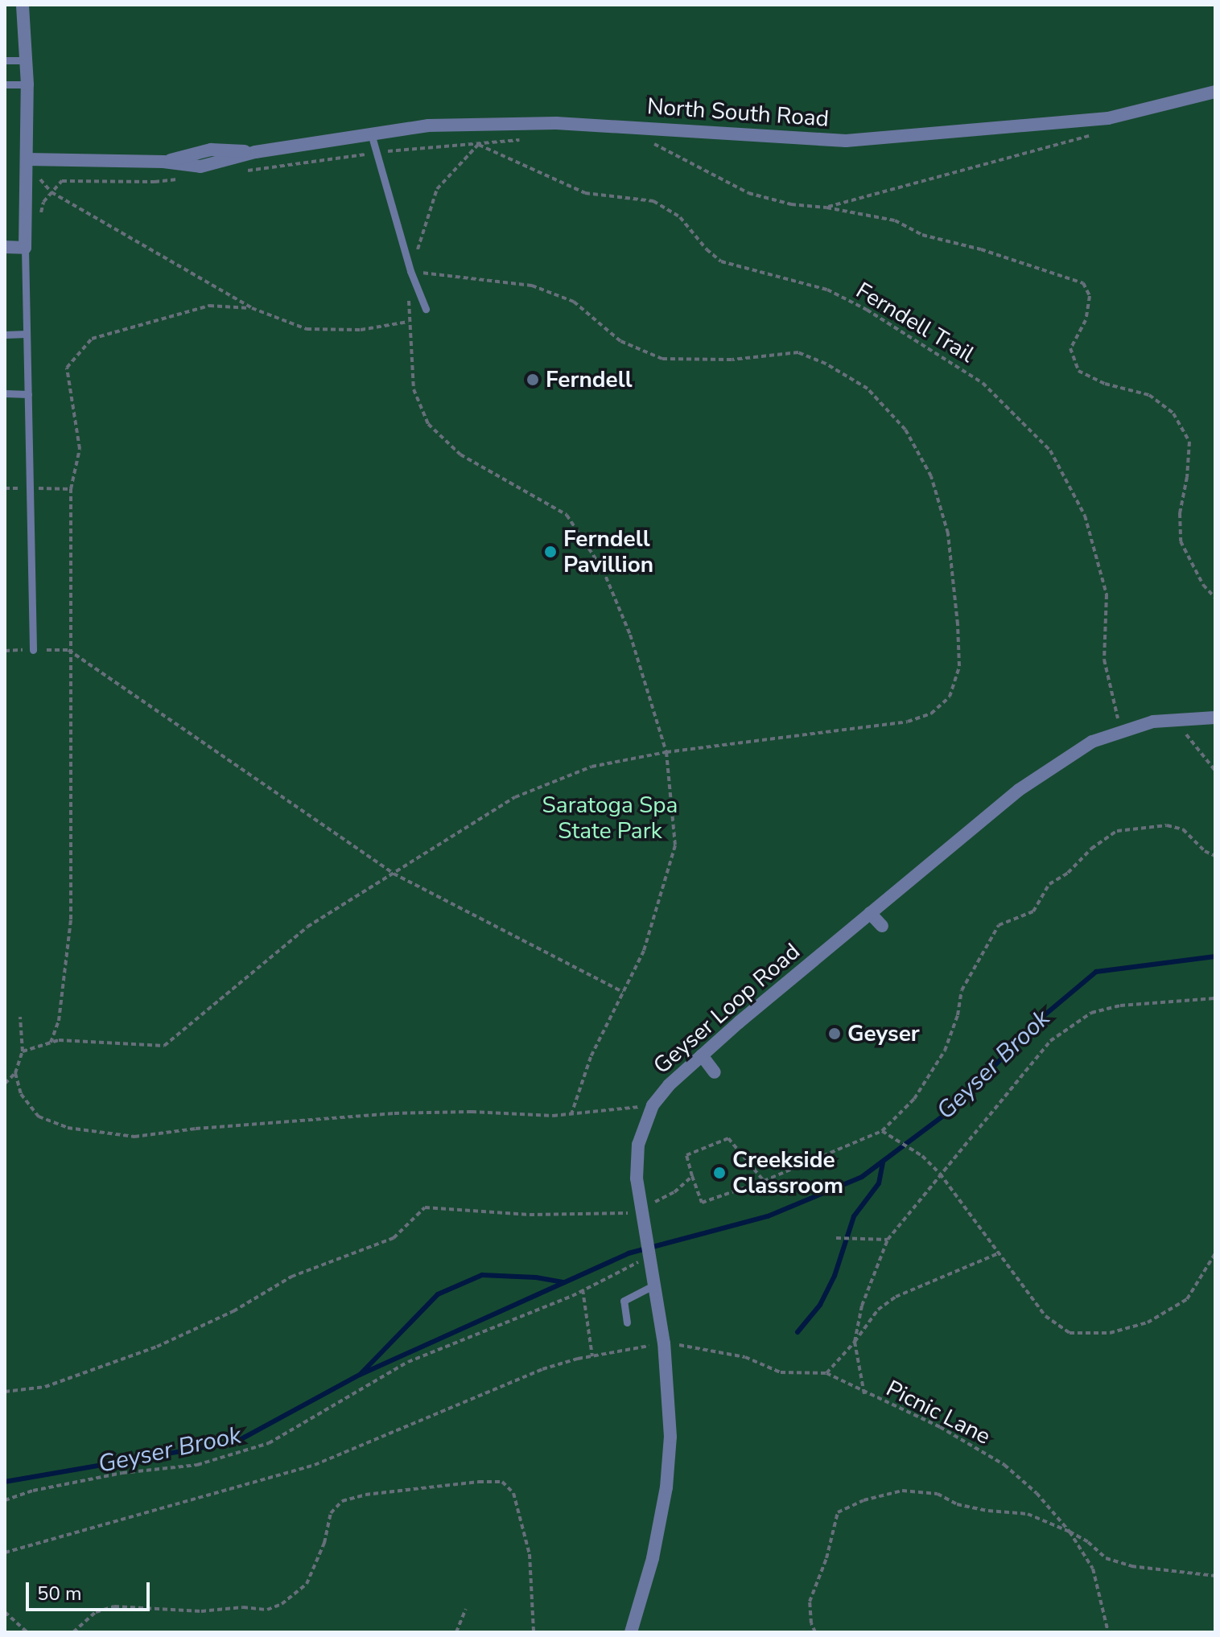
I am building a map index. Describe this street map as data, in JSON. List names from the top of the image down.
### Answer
{
  "streets": {
    "street": ["North South Road", "Geyser Loop Road"],
    "path": ["Ferndell Trail", "Picnic Lane"]
  },
  "crossings": [
    ["Ferndell Trail", "Geyser Loop Road"],
    ["Geyser Loop Road", "Picnic Lane"]
  ],
  "water": ["Geyser Brook"],
  "parks": ["Saratoga Spa State Park"],
  "places": [
    "Ferndell",
    "Ferndell Pavillion",
    "Geyser",
    "Creekside Classroom"
  ],
  "scale_bar": "50 m"
}
